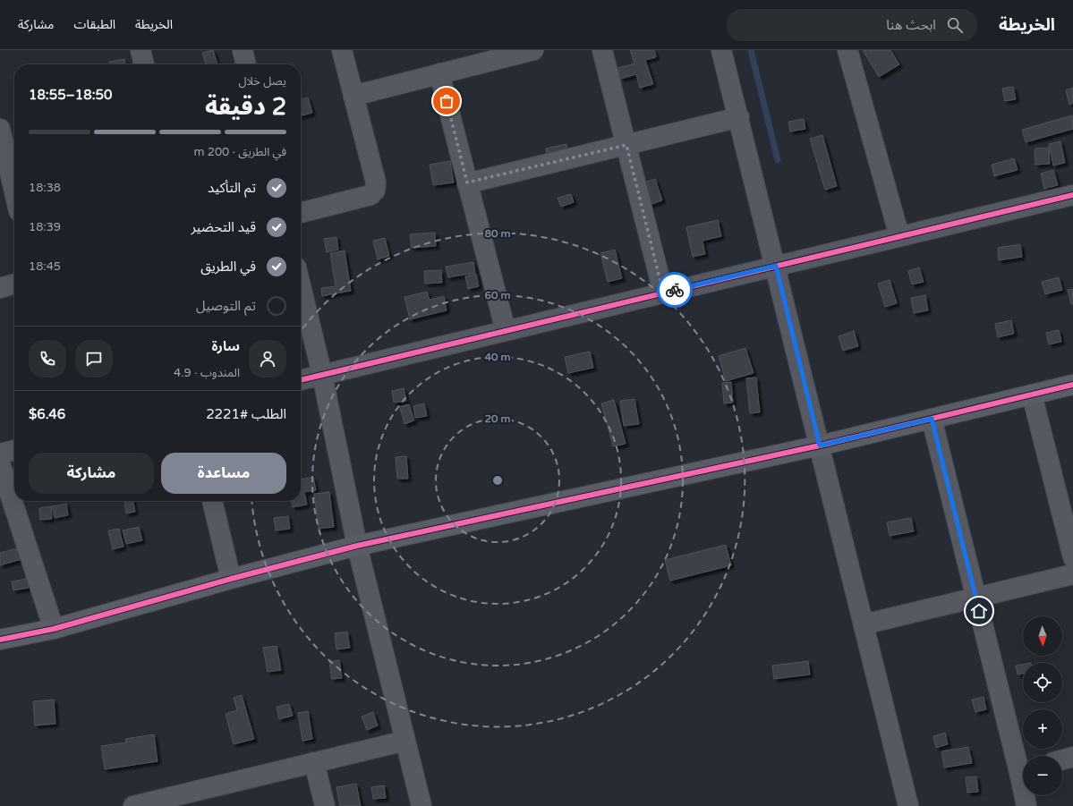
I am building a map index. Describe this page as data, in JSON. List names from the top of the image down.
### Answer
{
  "north": "bottom",
  "page": {
    "header": "الخريطة",
    "search": "ابحث هنا",
    "nav": ["الخريطة", "الطبقات", "مشاركة"],
    "heading": ["2 دقيقة", "يصل خلال", "18:50–18:55"],
    "panel": [
      "سارة",
      "المندوب · 4.9",
      "الطلب #2221",
      "$6.46"
    ],
    "bar": "في الطريق · 200 m",
    "list": [
      ["تم التأكيد", "18:38"],
      ["قيد التحضير", "18:39"],
      ["في الطريق", "18:45"],
      "تم التوصيل"
    ],
    "buttons": ["مساعدة", "مشاركة"],
    "map_buttons": ["+", "−"]
  },
  "rings": [
    "80 m",
    "60 m",
    "40 m",
    "20 m"
  ]
}
